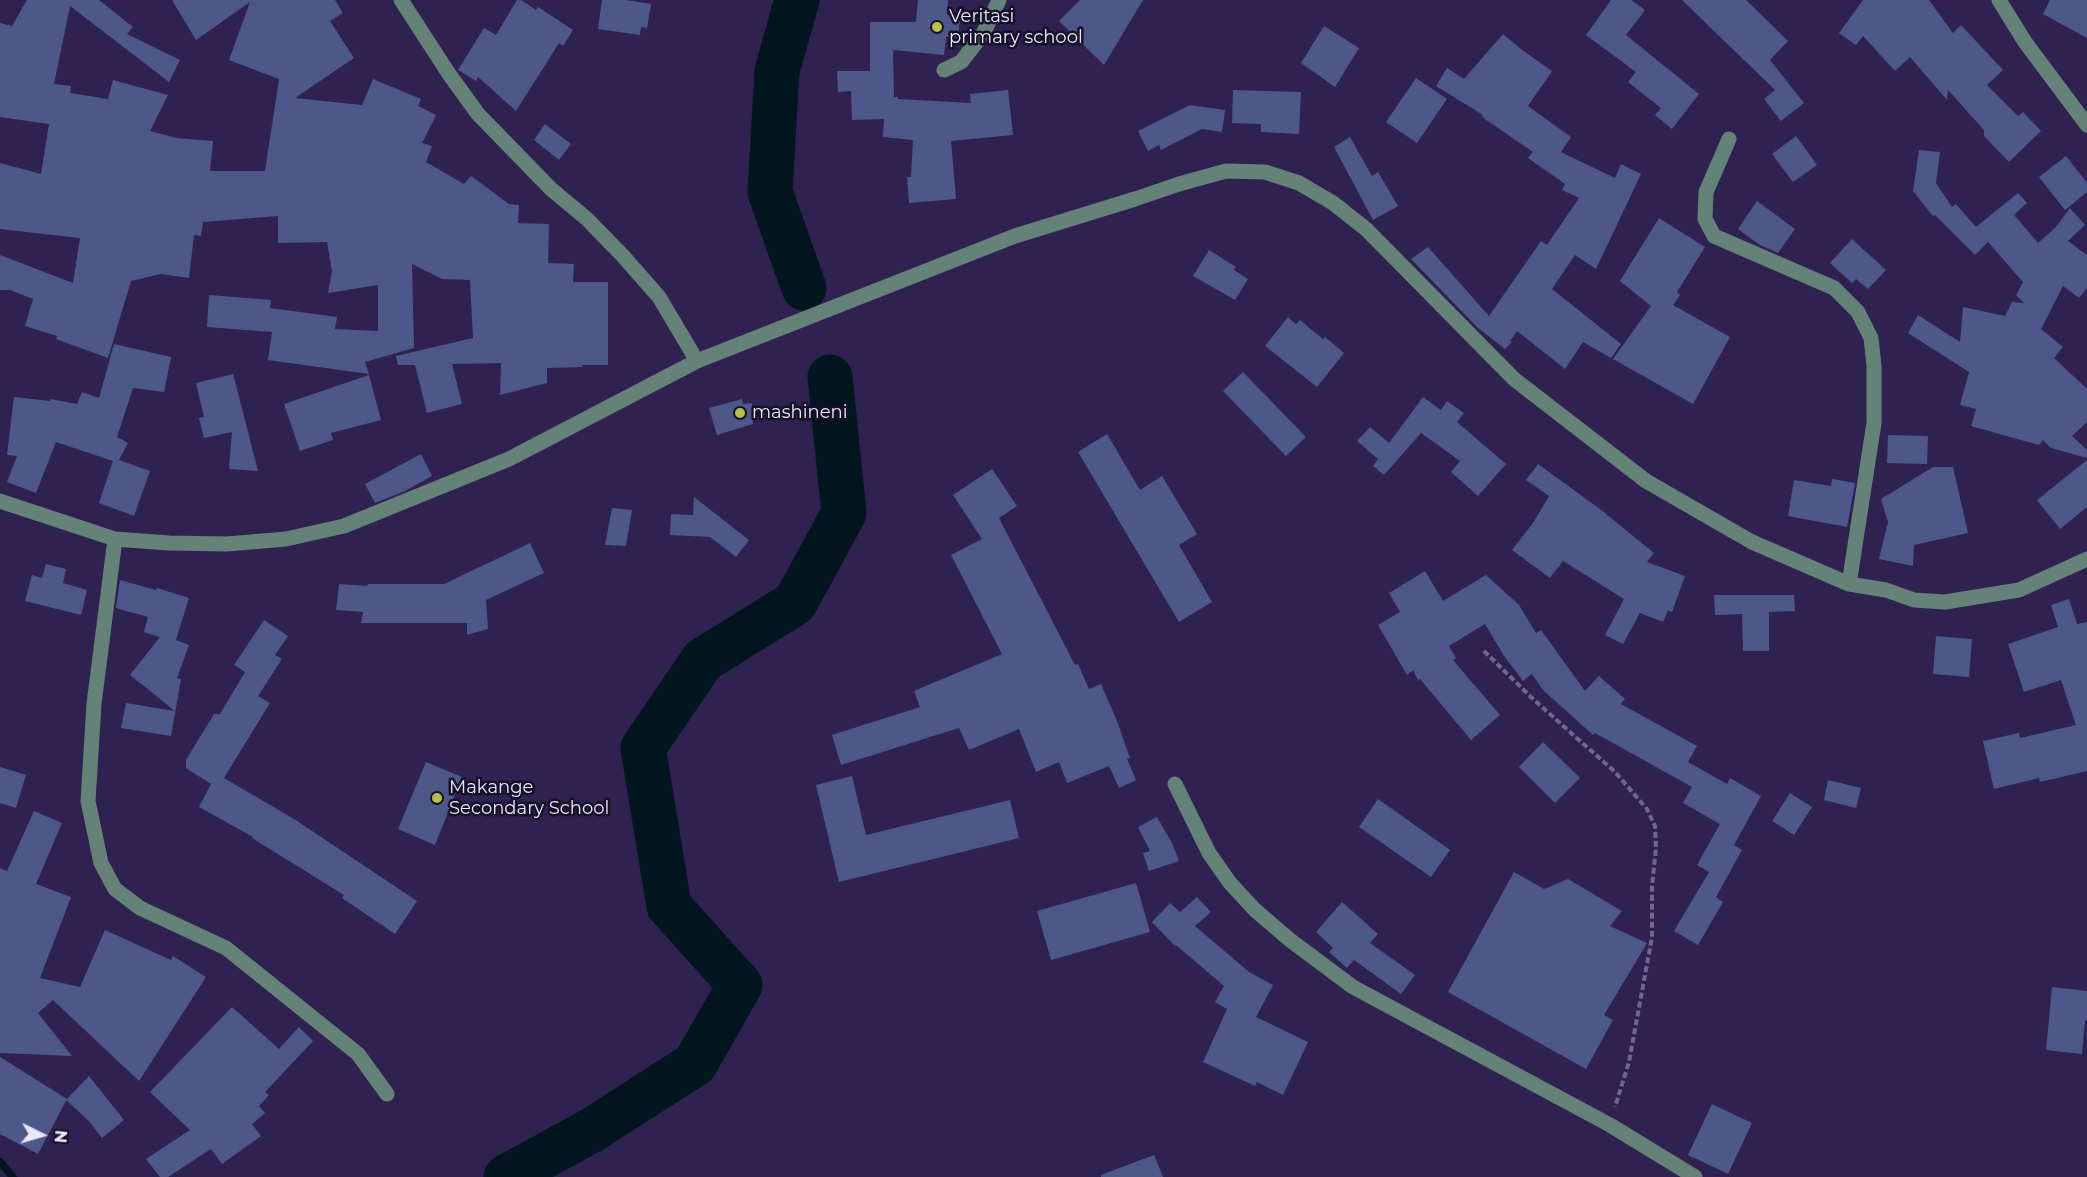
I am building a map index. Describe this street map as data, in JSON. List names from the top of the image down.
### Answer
{
  "places": ["Veritasi primary school", "mashineni", "Makange Secondary School"],
  "north": "right"
}
